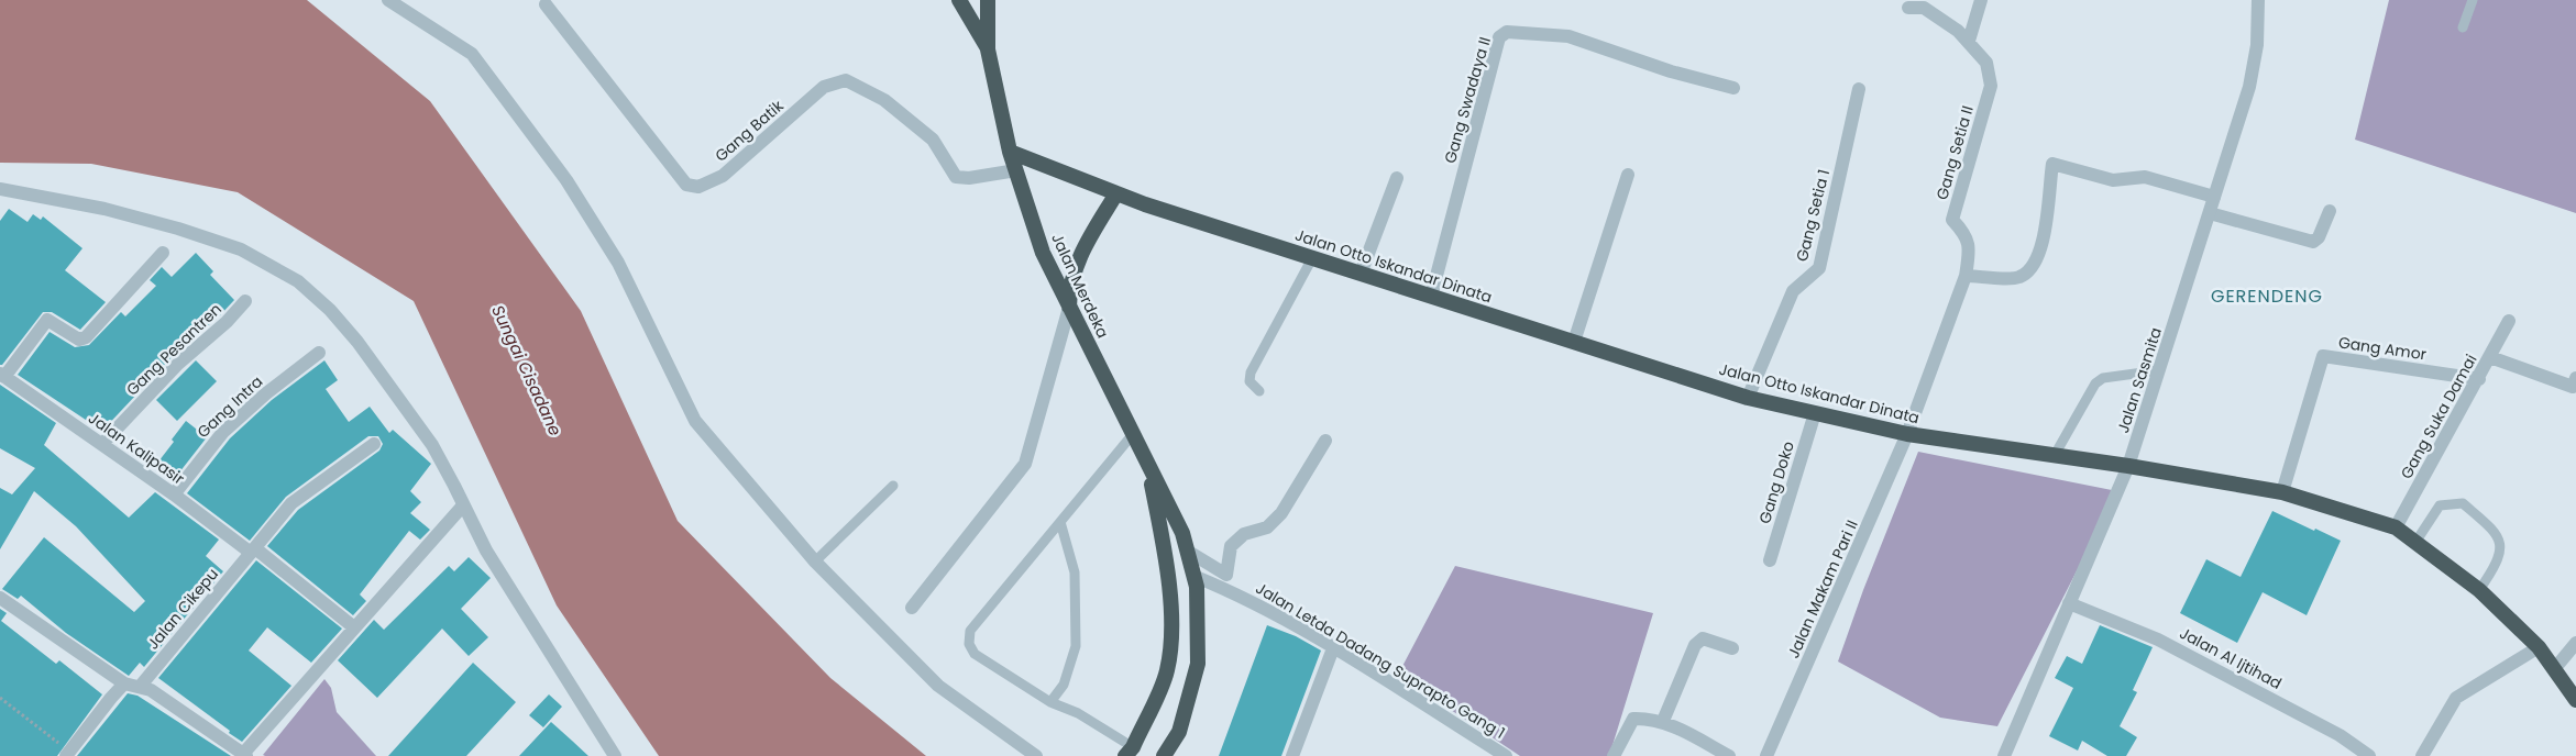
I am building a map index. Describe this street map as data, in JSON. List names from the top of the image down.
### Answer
{
  "streets": {
    "highway": ["Jalan Otto Iskandar Dinata", "Jalan Merdeka"],
    "street": [
      "Gang Swadaya II",
      "Gang Batik",
      "Gang Setia II",
      "Gang Setia 1",
      "Gang Amor",
      "Gang Pesantren",
      "Jalan Sasmita",
      "Gang Intra",
      "Gang Suka Damai",
      "Jalan Kalipasir",
      "Gang Doko",
      "Jalan Makam Pari II",
      "Jalan Cikepu",
      "Jalan Al Ijtihad",
      "Jalan Letda Dadang Suprapto Gang 1"
    ]
  },
  "crossings": [
    ["Gang Swadaya II", "Jalan Otto Iskandar Dinata"],
    ["Gang Batik", "Jalan Merdeka"],
    ["Gang Setia II", "Jalan Otto Iskandar Dinata"],
    ["Gang Setia II", "Jalan Makam Pari II"],
    ["Gang Setia 1", "Jalan Otto Iskandar Dinata"],
    ["Jalan Otto Iskandar Dinata", "Jalan Merdeka"],
    ["Jalan Otto Iskandar Dinata", "Gang Amor"],
    ["Jalan Otto Iskandar Dinata", "Jalan Sasmita"],
    ["Jalan Otto Iskandar Dinata", "Gang Suka Damai"],
    ["Jalan Otto Iskandar Dinata", "Gang Doko"],
    ["Jalan Otto Iskandar Dinata", "Jalan Makam Pari II"],
    ["Jalan Merdeka", "Jalan Letda Dadang Suprapto Gang 1"],
    ["Gang Amor", "Gang Suka Damai"],
    ["Gang Pesantren", "Jalan Kalipasir"],
    ["Jalan Sasmita", "Jalan Al Ijtihad"],
    ["Gang Intra", "Jalan Kalipasir"],
    ["Jalan Kalipasir", "Jalan Cikepu"]
  ],
  "districts": ["GERENDENG"],
  "water": ["Sungai Cisadane"]
}
